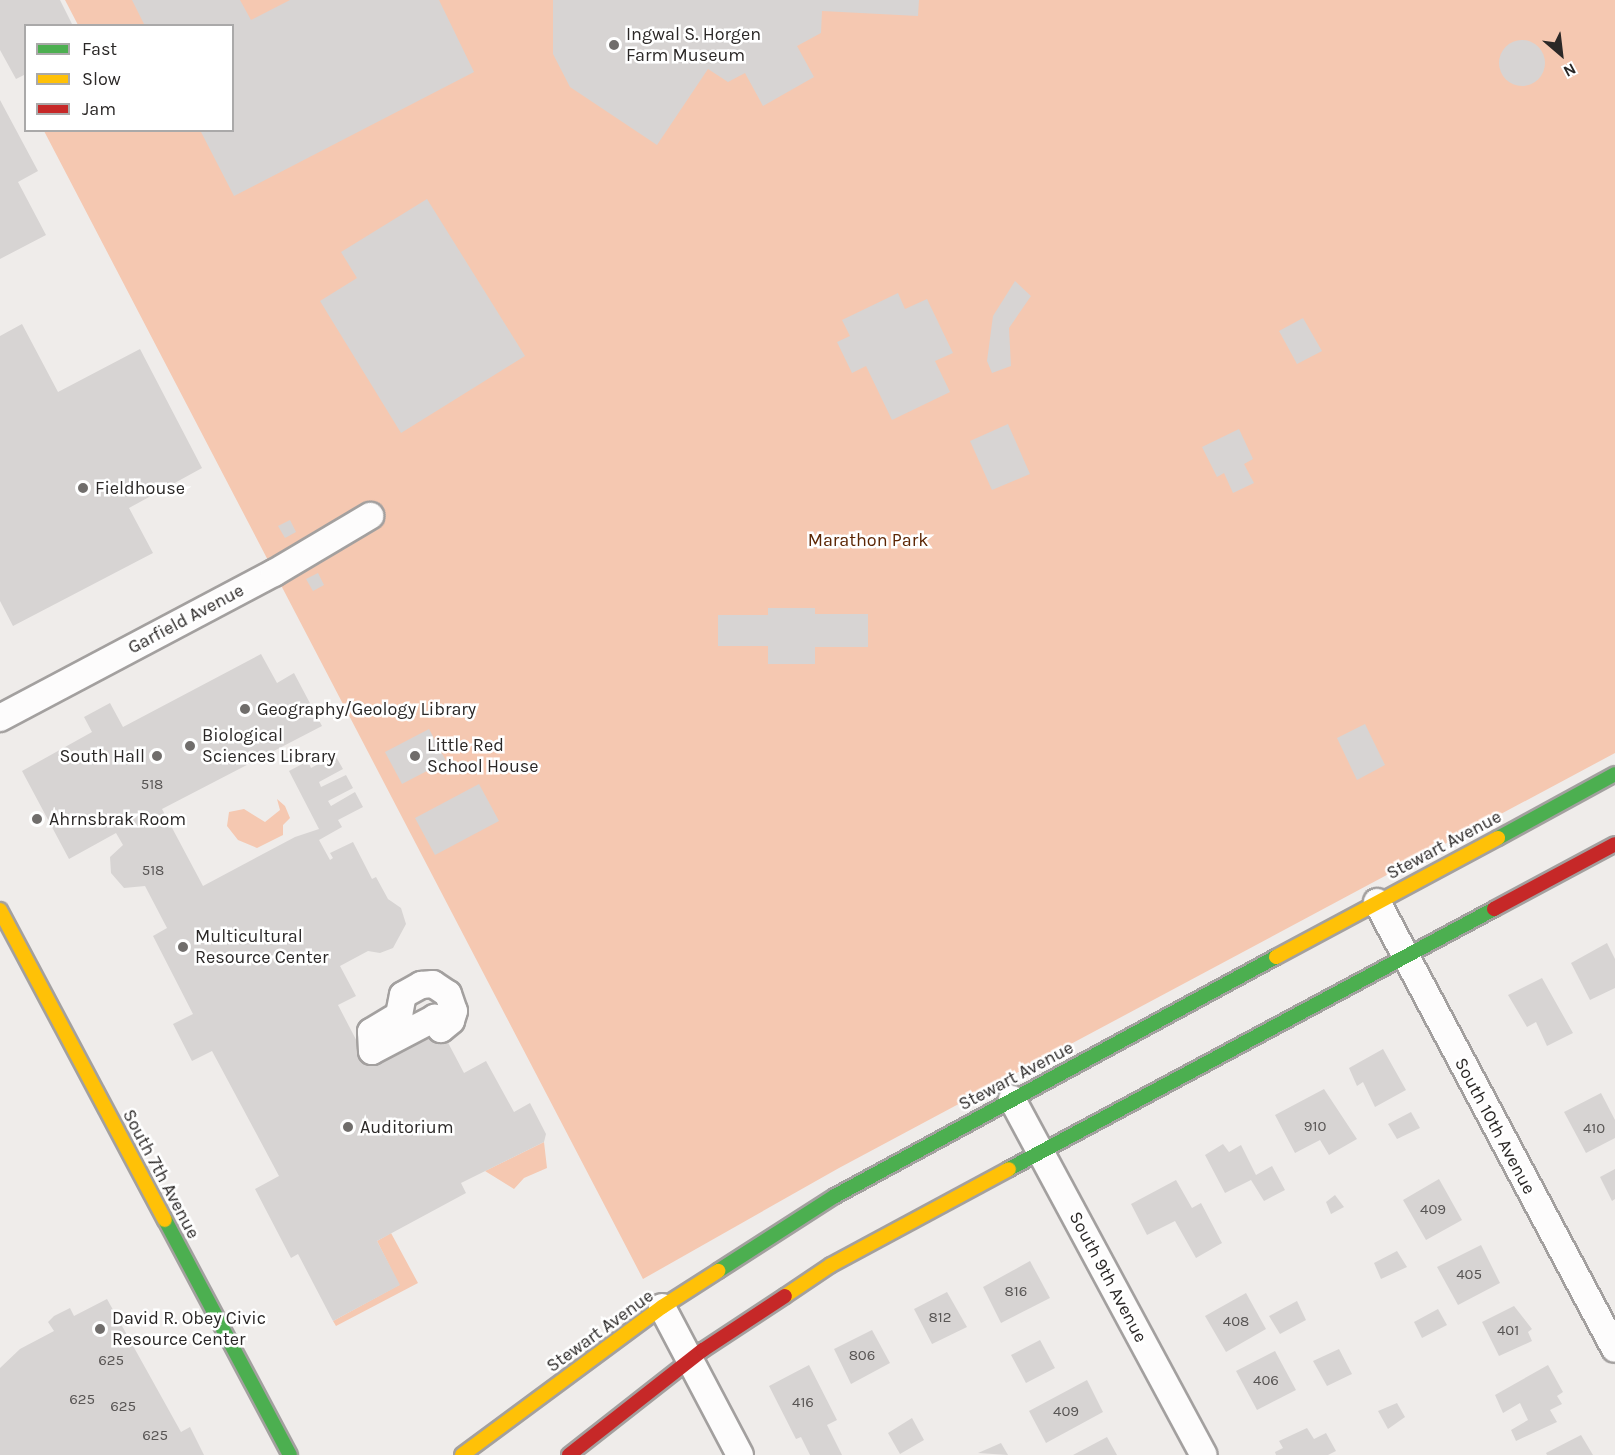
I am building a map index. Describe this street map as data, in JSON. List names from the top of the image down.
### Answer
{
  "streets": {
    "main road": ["Stewart Avenue", "South 7th Avenue"],
    "street": ["Garfield Avenue", "South 10th Avenue", "South 9th Avenue"]
  },
  "crossings": [
    ["Stewart Avenue", "South 10th Avenue"],
    ["Stewart Avenue", "South 9th Avenue"]
  ],
  "parks": ["Marathon Park"],
  "places": [
    "Ingwal S. Horgen Farm Museum",
    "Fieldhouse",
    "Geography/Geology Library",
    "Biological Sciences Library",
    "South Hall",
    "Little Red School House",
    "Ahrnsbrak Room",
    "Multicultural Resource Center",
    "Auditorium",
    "David R. Obey Civic Resource Center"
  ],
  "house_numbers": [
    "518",
    "518",
    "910",
    "410",
    "409",
    "405",
    "816",
    "812",
    "408",
    "401",
    "806",
    "625",
    "406",
    "625",
    "416",
    "625",
    "409",
    "625"
  ],
  "legend": ["Fast", "Slow", "Jam"],
  "north": "bottom right"
}
